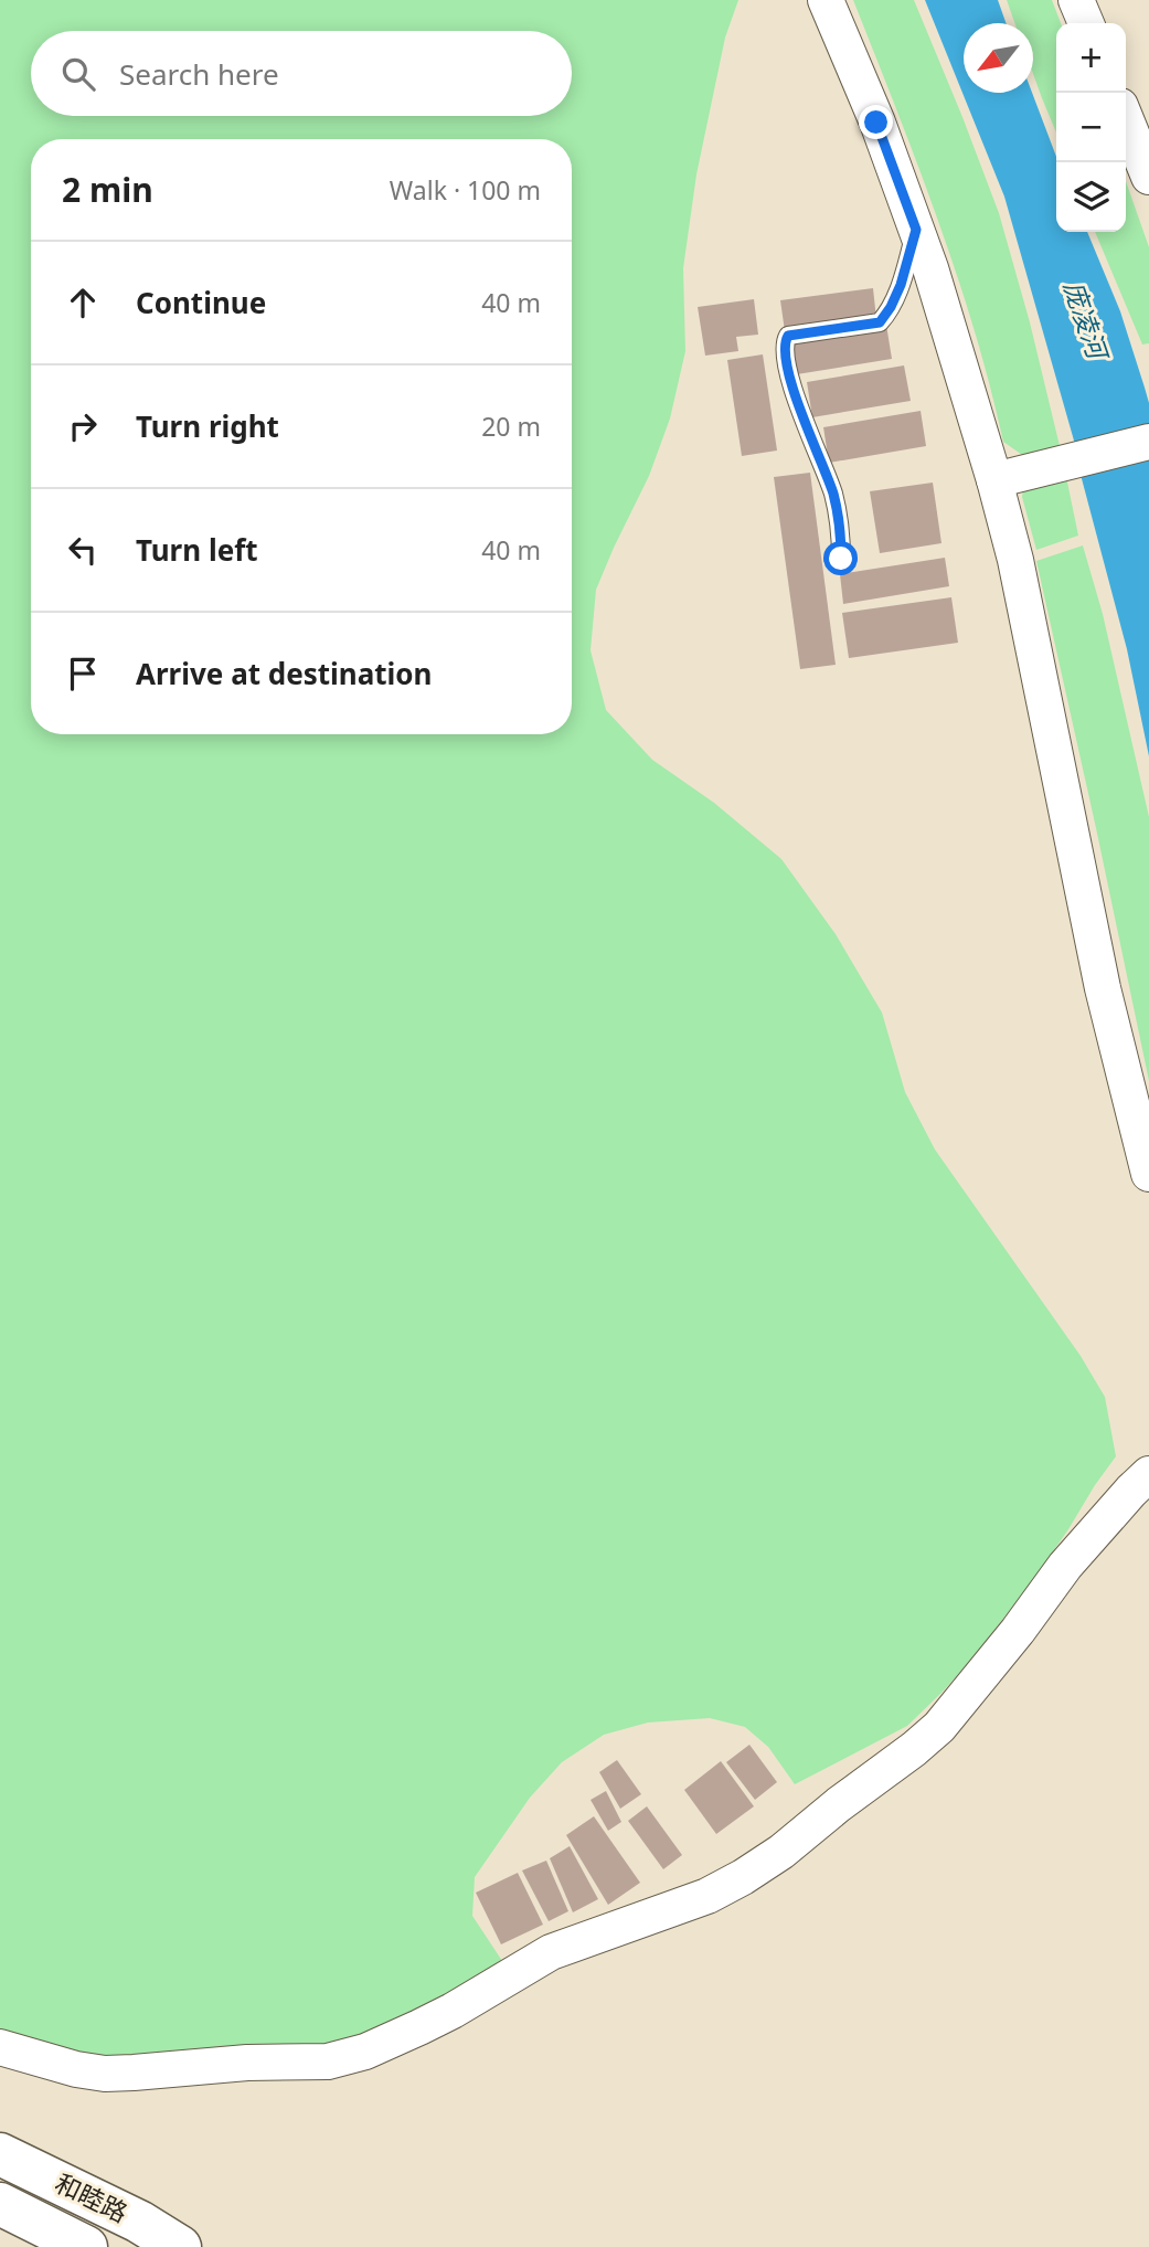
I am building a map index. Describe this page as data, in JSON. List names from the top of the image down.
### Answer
{
  "streets": {
    "street": ["和睦路"]
  },
  "water": ["庞凌河"],
  "north": "bottom left",
  "page": {
    "map_buttons": ["+", "−"],
    "search": "Search here",
    "heading": ["2 min", "Walk · 100 m"],
    "list": [
      ["Continue", "40 m"],
      ["Turn right", "20 m"],
      ["Turn left", "40 m"],
      "Arrive at destination"
    ]
  }
}
